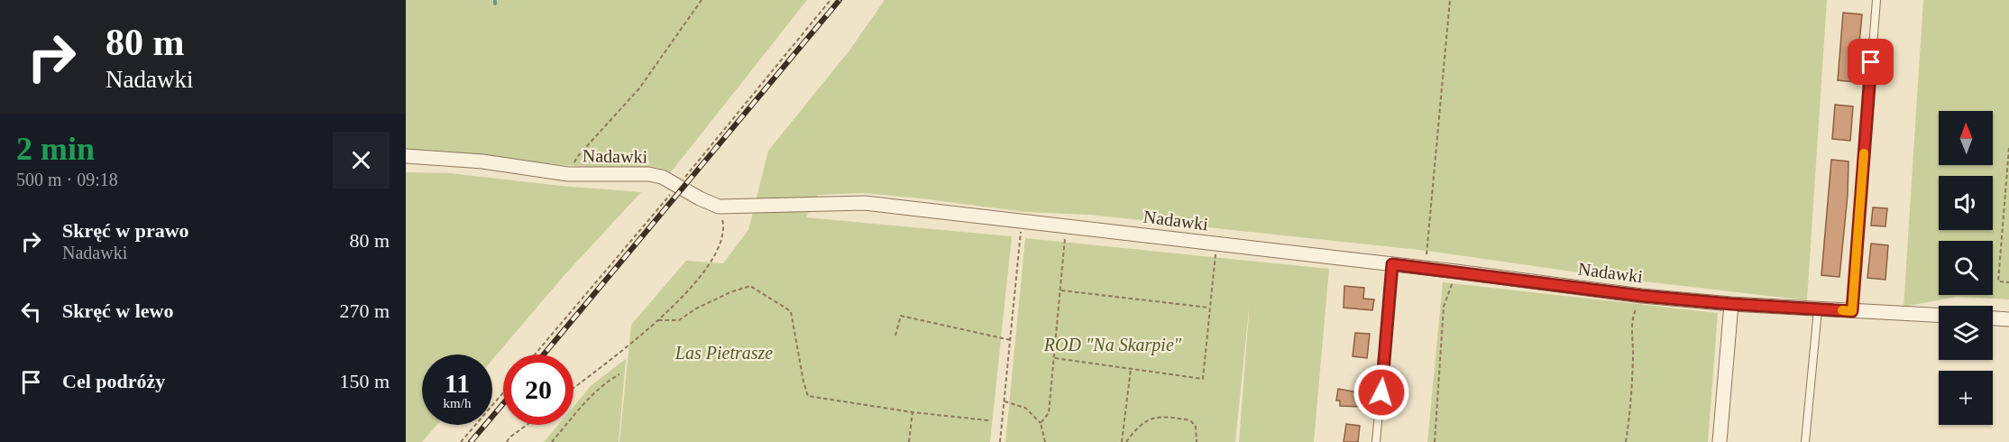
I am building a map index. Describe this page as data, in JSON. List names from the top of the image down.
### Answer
{
  "streets": {
    "street": ["Nadawki"]
  },
  "parks": ["ROD \"Na Skarpie\"", "Las Pietrasze"],
  "north": "top",
  "page": {
    "turn": ["80 m", "Nadawki"],
    "map_buttons": "+",
    "heading": ["2 min", "500 m · 09:18"],
    "list": [
      {
        "name": "Skręć w prawo",
        "note": "Nadawki",
        "value": "80 m"
      },
      {
        "name": "Skręć w lewo",
        "value": "270 m"
      },
      {
        "name": "Cel podróży",
        "value": "150 m"
      }
    ],
    "speed": "11 km/h",
    "limit": "20"
  }
}
